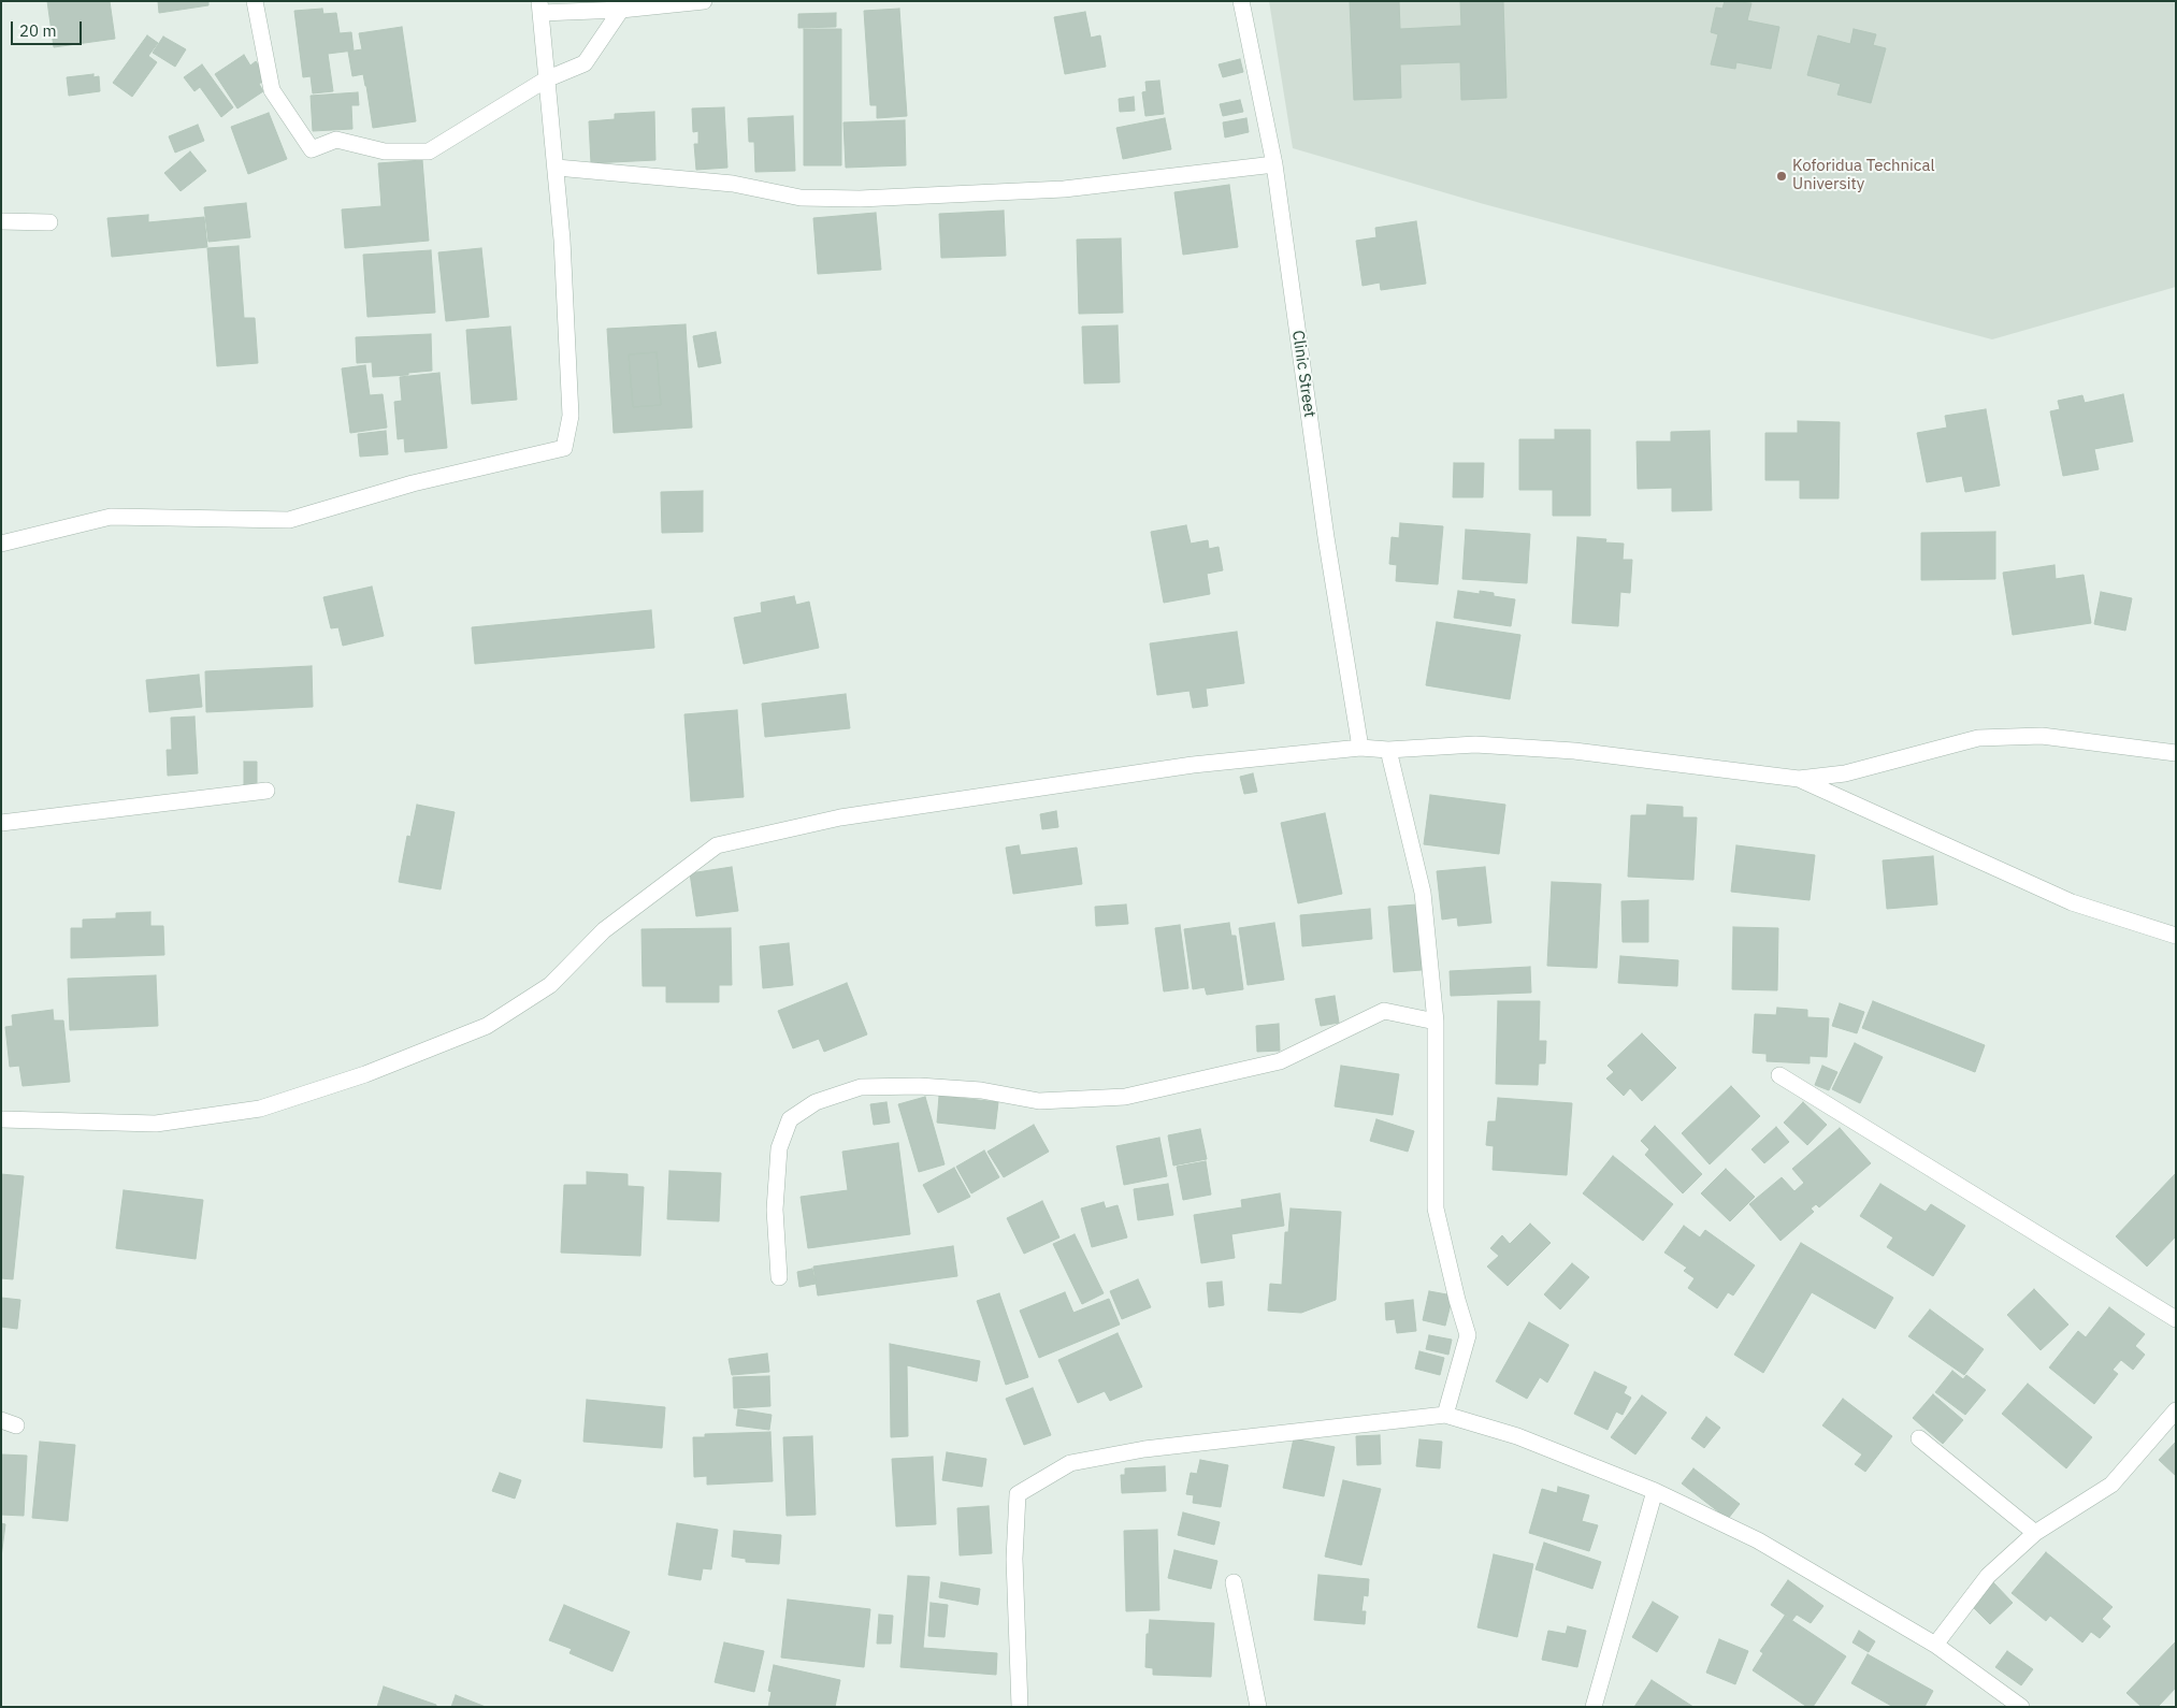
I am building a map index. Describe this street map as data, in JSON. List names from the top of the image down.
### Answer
{
  "streets": {
    "street": ["Clinic Street"]
  },
  "places": ["Koforidua Technical University"],
  "scale_bar": "20 m"
}
